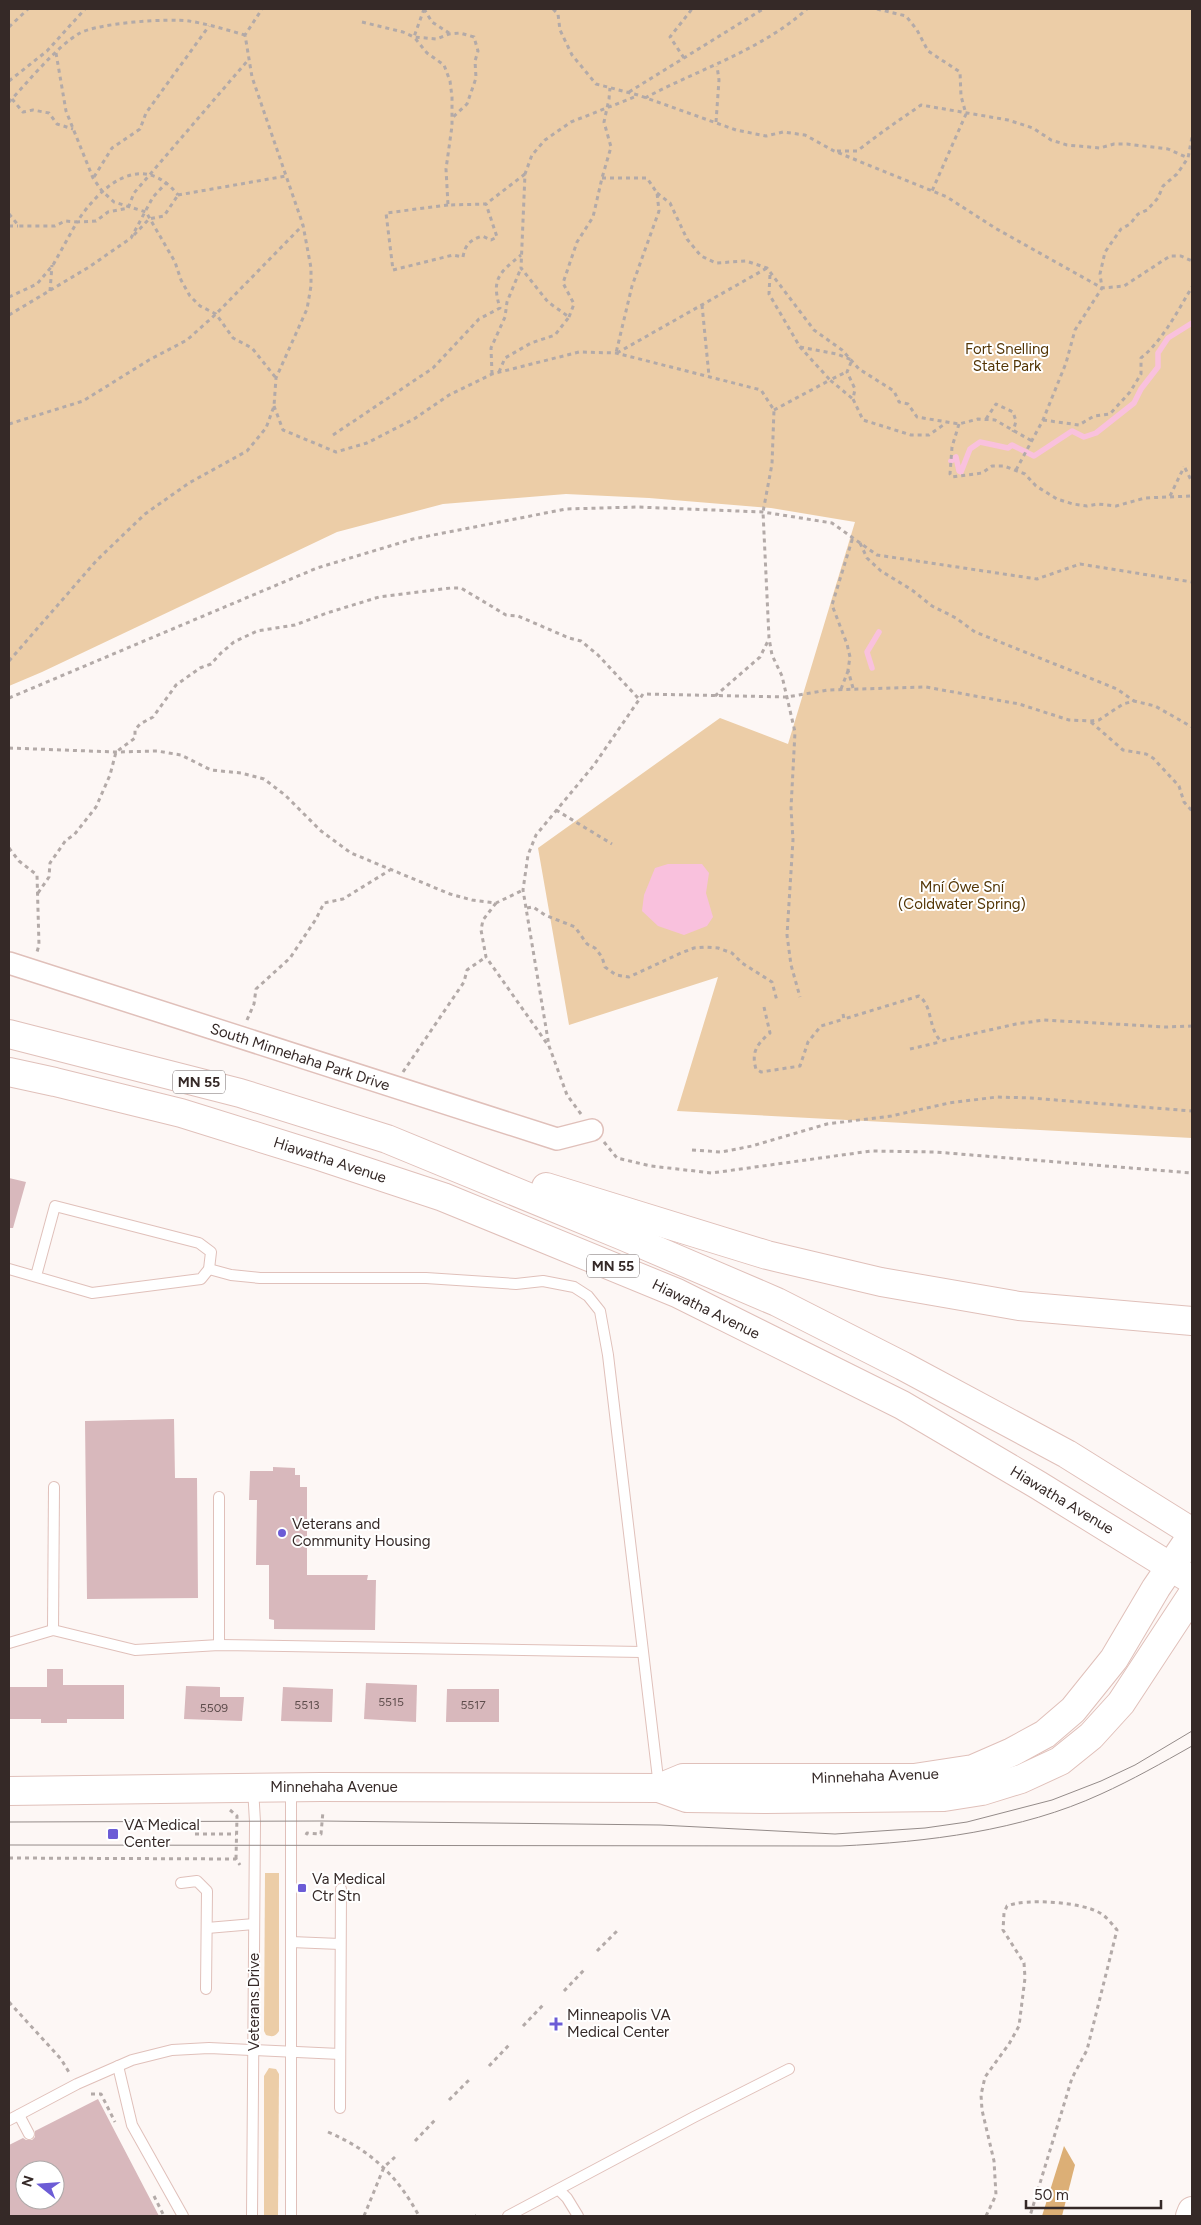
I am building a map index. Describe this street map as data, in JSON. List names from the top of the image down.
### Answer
{
  "streets": {
    "main road": ["MN 55", "Hiawatha Avenue", "Minnehaha Avenue"],
    "street": ["South Minnehaha Park Drive"],
    "lane": ["Veterans Drive"]
  },
  "crossings": [
    ["Hiawatha Avenue", "Minnehaha Avenue"],
    ["Minnehaha Avenue", "Veterans Drive"]
  ],
  "parks": ["Fort Snelling State Park", "Mní Ówe Sní (Coldwater Spring)"],
  "places": {
    "other": ["Veterans and Community Housing"],
    "transit": ["VA Medical Center", "Va Medical Ctr Stn"],
    "health": ["Minneapolis VA Medical Center"]
  },
  "house_numbers": [
    "5515",
    "5513",
    "5517",
    "5509"
  ],
  "scale_bar": "50 m",
  "north": "left"
}
